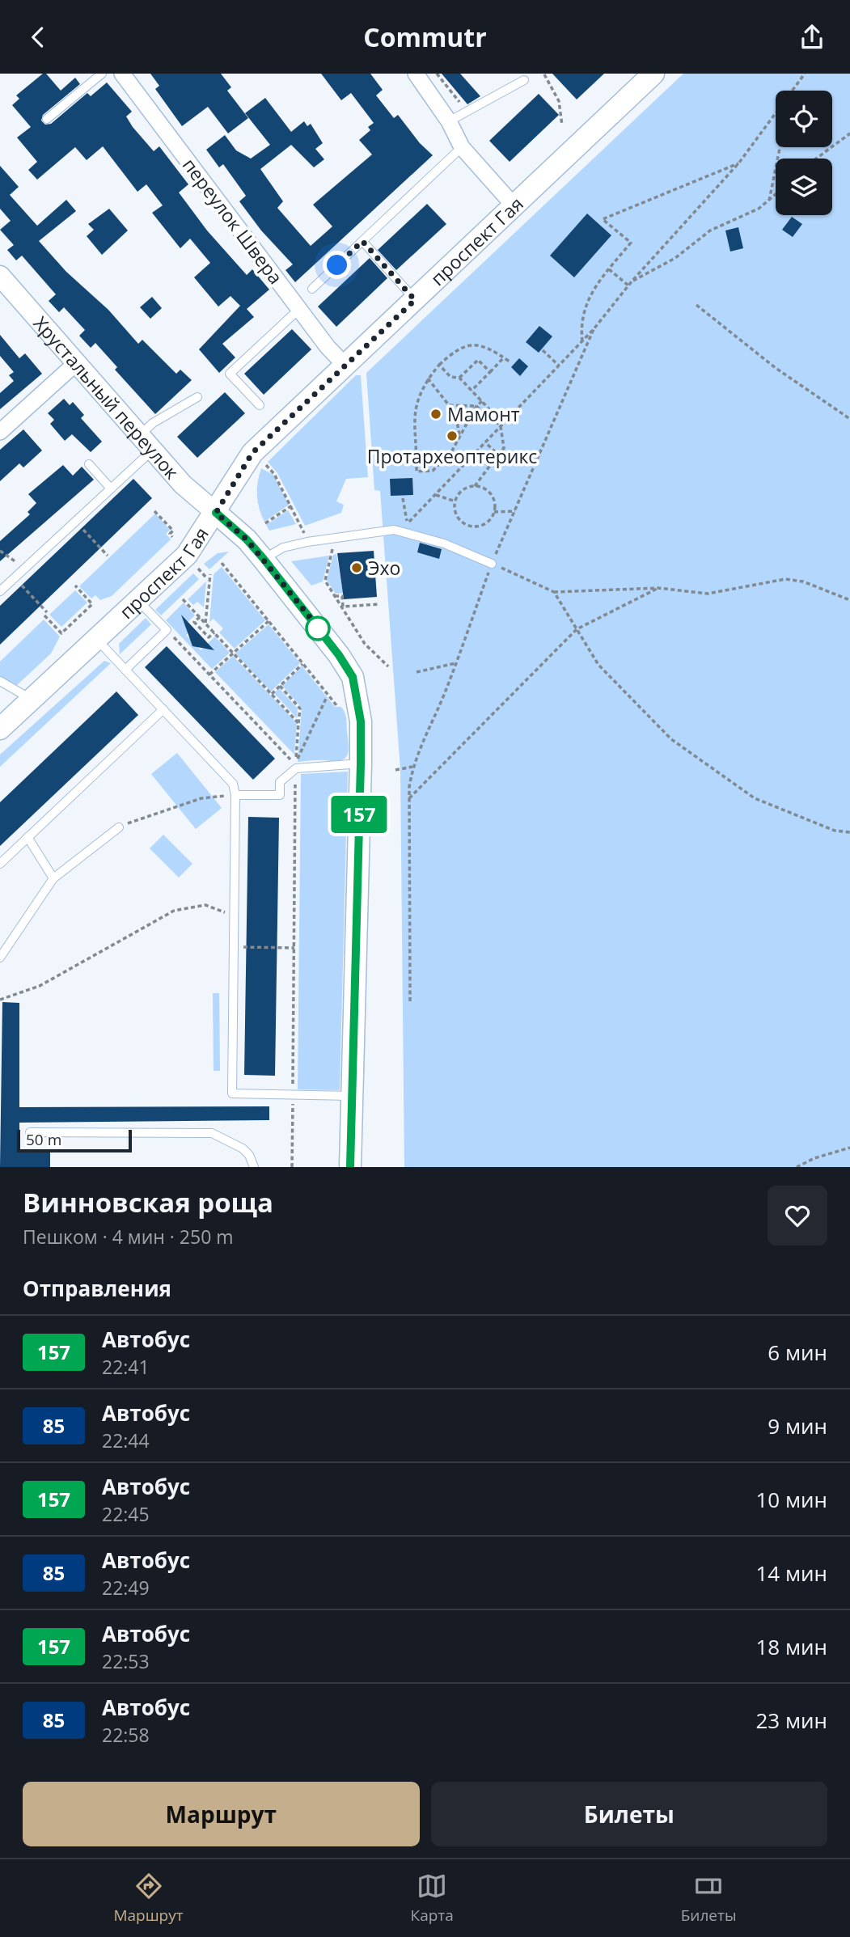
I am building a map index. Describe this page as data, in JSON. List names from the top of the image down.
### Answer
{
  "streets": {
    "main road": ["проспект Гая"],
    "street": ["переулок Швера", "Хрустальный переулок"]
  },
  "crossings": [
    ["переулок Швера", "проспект Гая"],
    ["проспект Гая", "Хрустальный переулок"]
  ],
  "places": ["Мамонт", "Протархеоптерикс", "Эхо"],
  "lines": ["bus line 157"],
  "scale_bar": "50 m",
  "page": {
    "header": "Commutr",
    "on_map": "157",
    "scale": "50 m",
    "heading": [
      ["Винновская роща", "Пешком · 4 мин · 250 m"],
      "Отправления"
    ],
    "list": [
      {
        "mark": "157",
        "name": "Автобус",
        "note": "22:41",
        "value": "6 мин"
      },
      {
        "mark": "85",
        "name": "Автобус",
        "note": "22:44",
        "value": "9 мин"
      },
      {
        "mark": "157",
        "name": "Автобус",
        "note": "22:45",
        "value": "10 мин"
      },
      {
        "mark": "85",
        "name": "Автобус",
        "note": "22:49",
        "value": "14 мин"
      },
      {
        "mark": "157",
        "name": "Автобус",
        "note": "22:53",
        "value": "18 мин"
      },
      {
        "mark": "85",
        "name": "Автобус",
        "note": "22:58",
        "value": "23 мин"
      }
    ],
    "buttons": ["Маршрут", "Билеты"],
    "tabs": ["Маршрут", "Карта", "Билеты"]
  }
}
